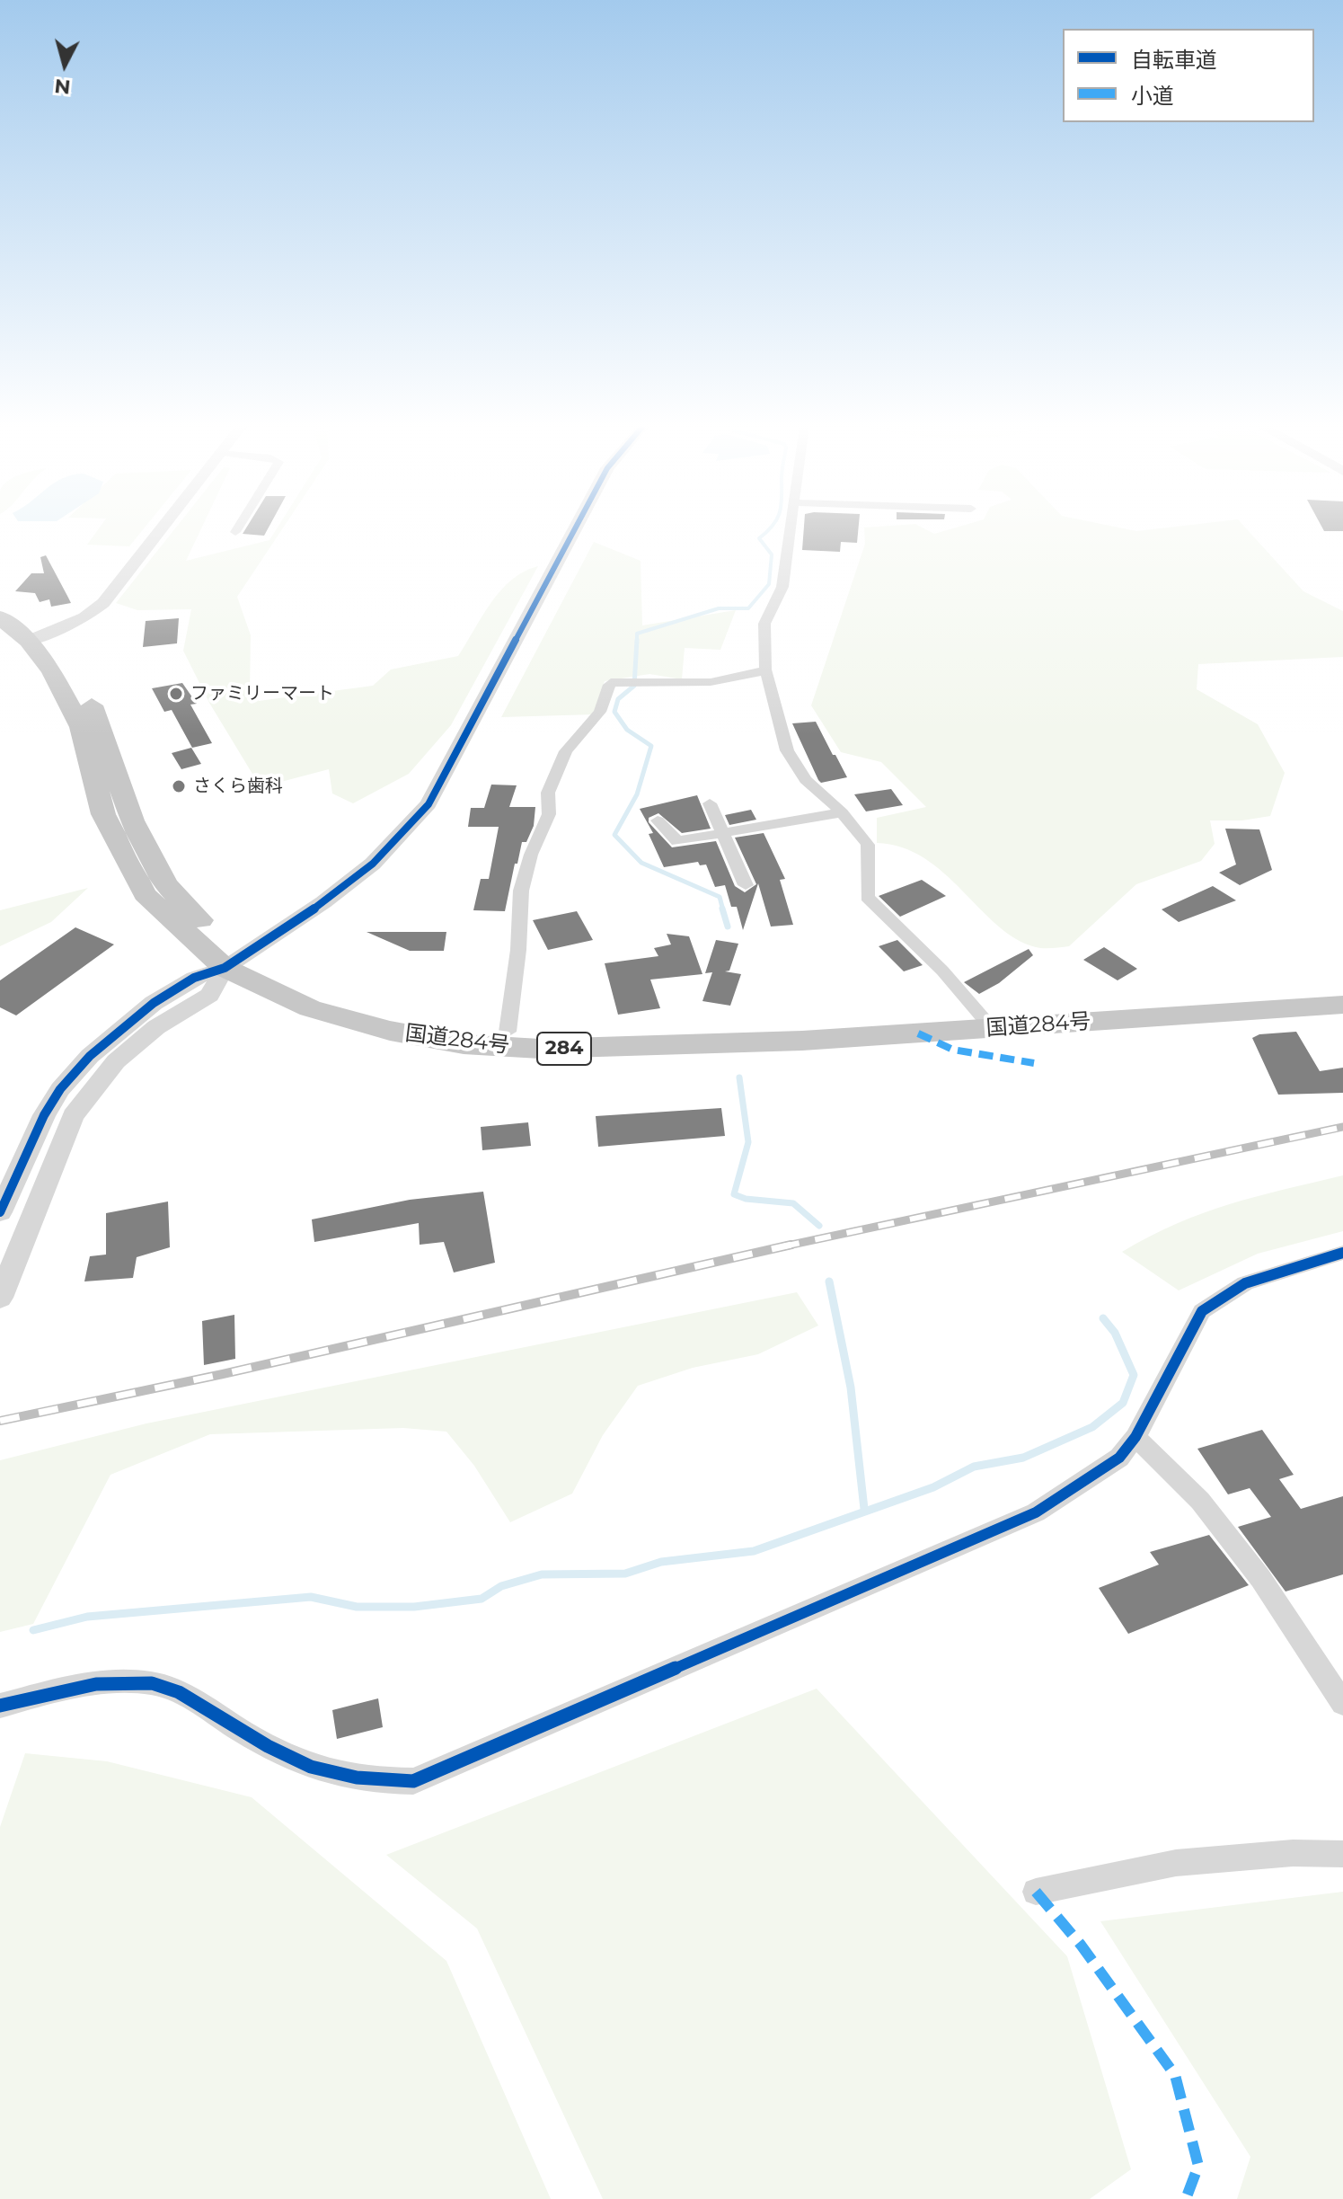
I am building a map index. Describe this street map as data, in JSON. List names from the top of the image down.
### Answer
{
  "streets": {
    "highway": ["国道284号", "284"]
  },
  "places": ["ファミリーマート", "さくら歯科"],
  "legend": ["自転車道", "小道"],
  "north": "bottom"
}
